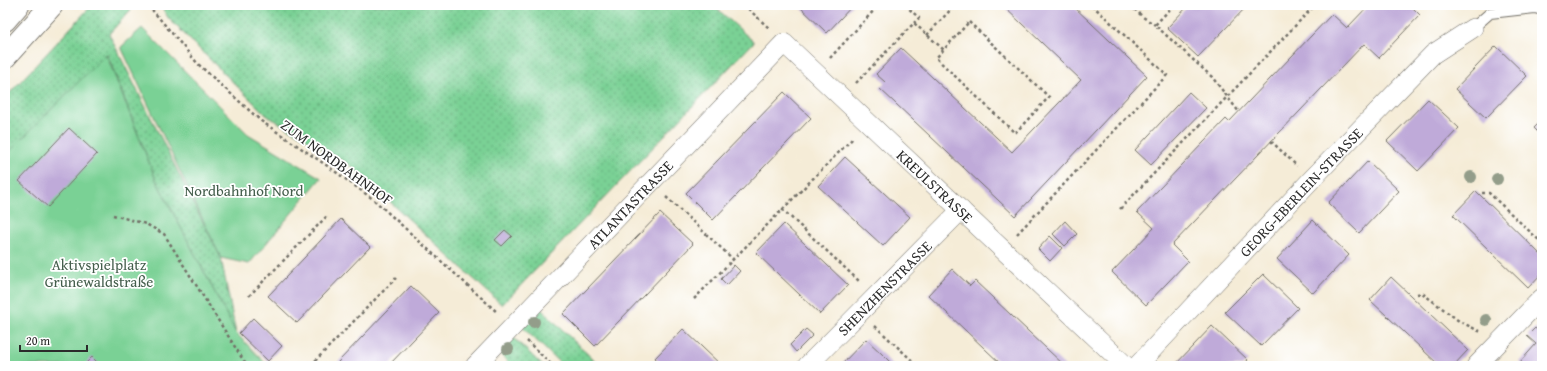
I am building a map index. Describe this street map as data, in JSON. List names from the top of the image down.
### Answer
{
  "streets": {
    "street": [
      "KREULSTRASSE",
      "GEORG-EBERLEIN-STRASSE",
      "ATLANTASTRASSE",
      "SHENZHENSTRASSE"
    ],
    "path": ["ZUM NORDBAHNHOF"]
  },
  "crossings": [
    ["ZUM NORDBAHNHOF", "ATLANTASTRASSE"],
    ["KREULSTRASSE", "ATLANTASTRASSE"],
    ["KREULSTRASSE", "SHENZHENSTRASSE"]
  ],
  "parks": ["Nordbahnhof Nord", "Aktivspielplatz Grünewaldstraße"],
  "scale_bar": "20 m"
}
